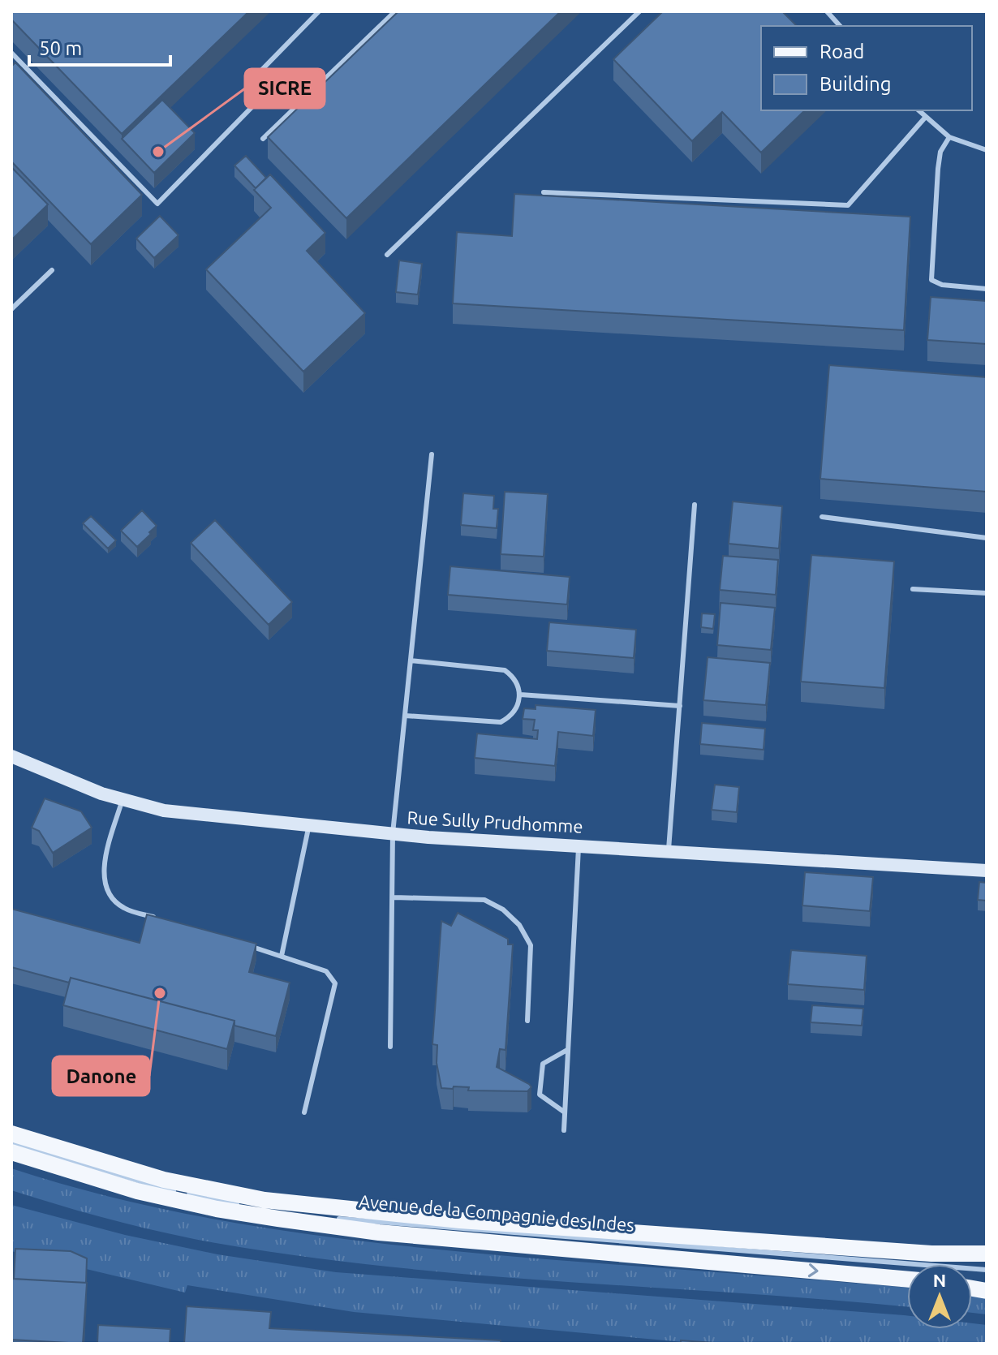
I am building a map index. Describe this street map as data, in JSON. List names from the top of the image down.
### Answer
{
  "streets": {
    "main road": ["Avenue de la Compagnie des Indes"],
    "street": ["Rue Sully Prudhomme"]
  },
  "places": ["SICRE", "Danone"],
  "legend": ["Road", "Building"],
  "scale_bar": "50 m",
  "north": "top"
}
